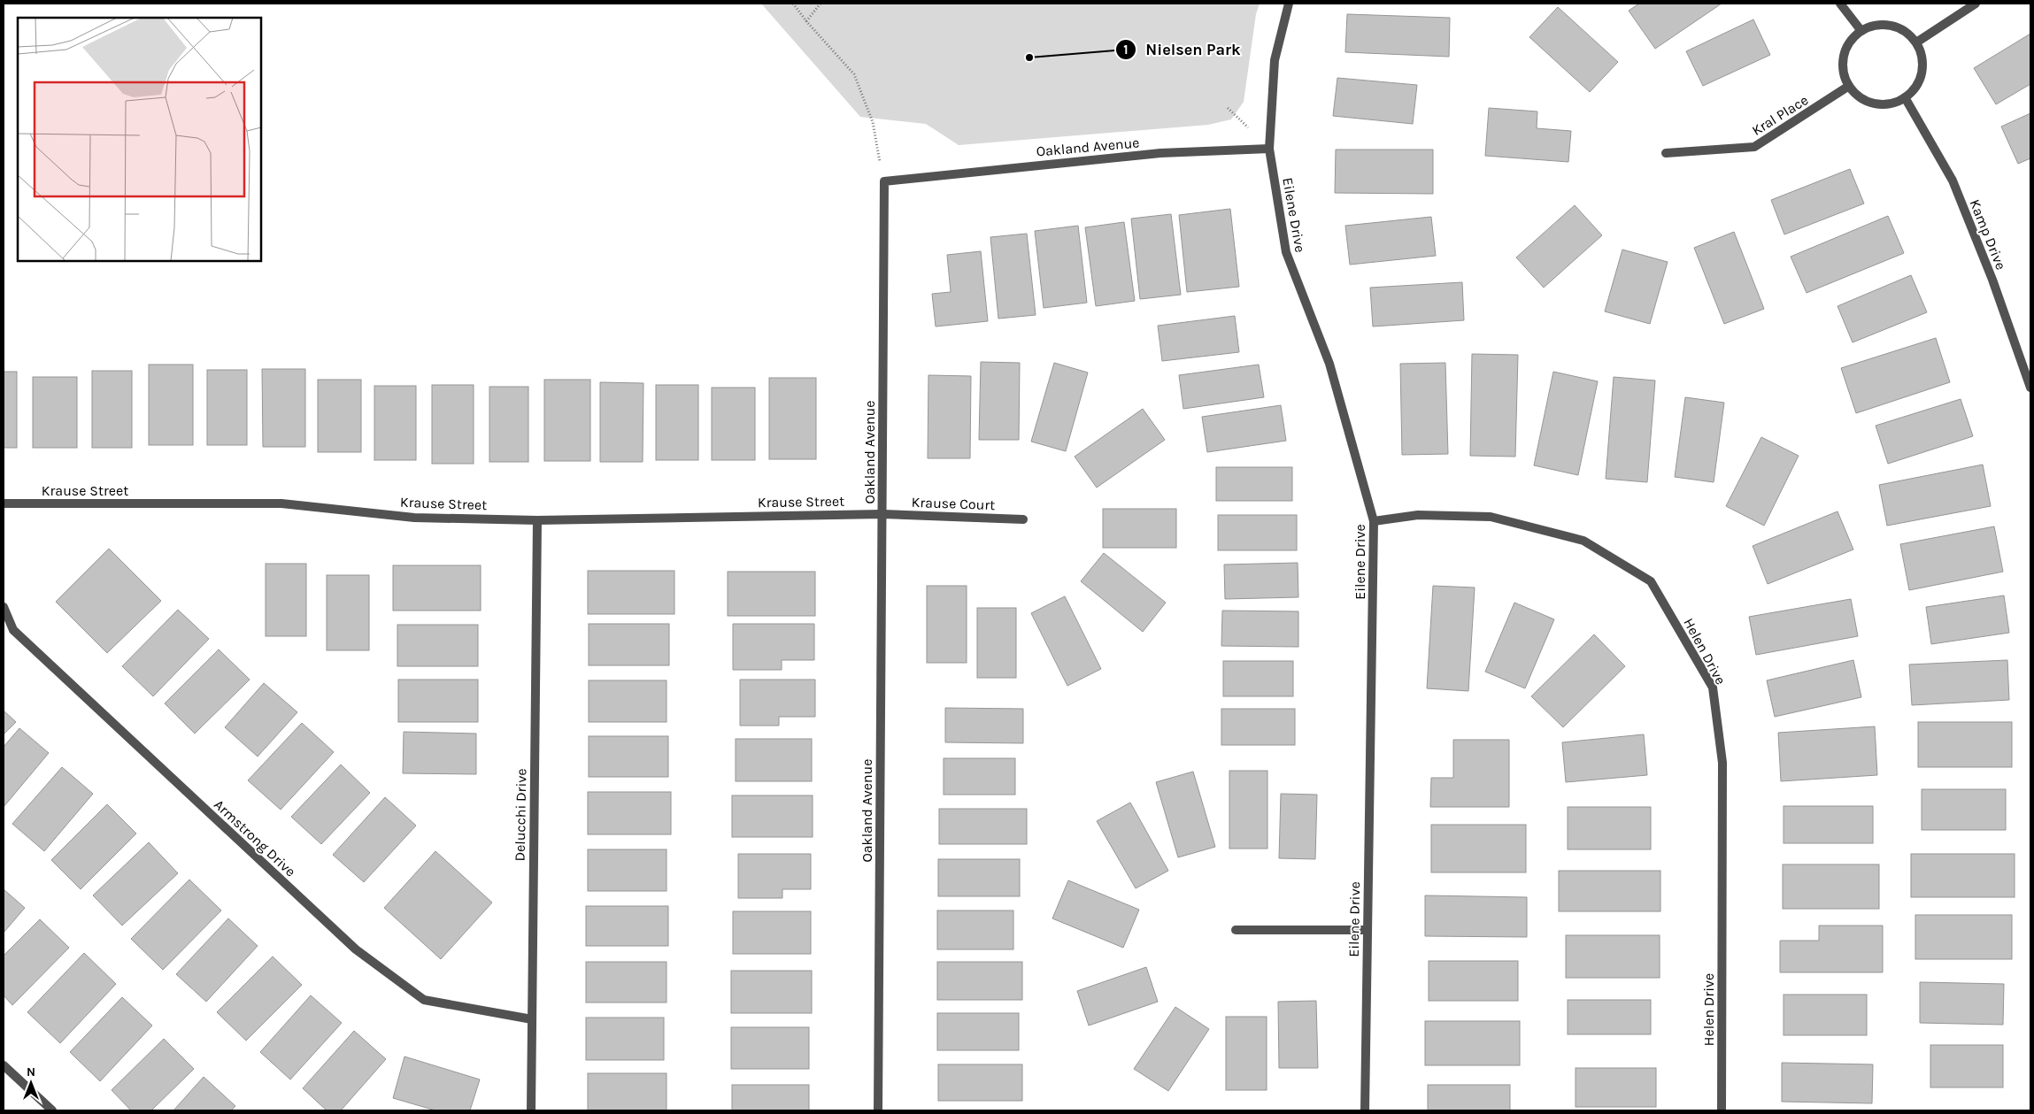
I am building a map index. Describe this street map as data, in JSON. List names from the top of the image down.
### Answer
{
  "streets": {
    "street": [
      "Kral Place",
      "Oakland Avenue",
      "Eilene Drive",
      "Kamp Drive",
      "Krause Street",
      "Krause Court",
      "Helen Drive",
      "Delucchi Drive",
      "Armstrong Drive"
    ]
  },
  "crossings": [
    ["Kral Place", "Kamp Drive"],
    ["Oakland Avenue", "Eilene Drive"],
    ["Oakland Avenue", "Krause Street"],
    ["Oakland Avenue", "Krause Court"],
    ["Eilene Drive", "Helen Drive"],
    ["Krause Street", "Krause Court"],
    ["Krause Street", "Delucchi Drive"],
    ["Delucchi Drive", "Armstrong Drive"]
  ],
  "places": ["Nielsen Park"],
  "north": "top"
}
